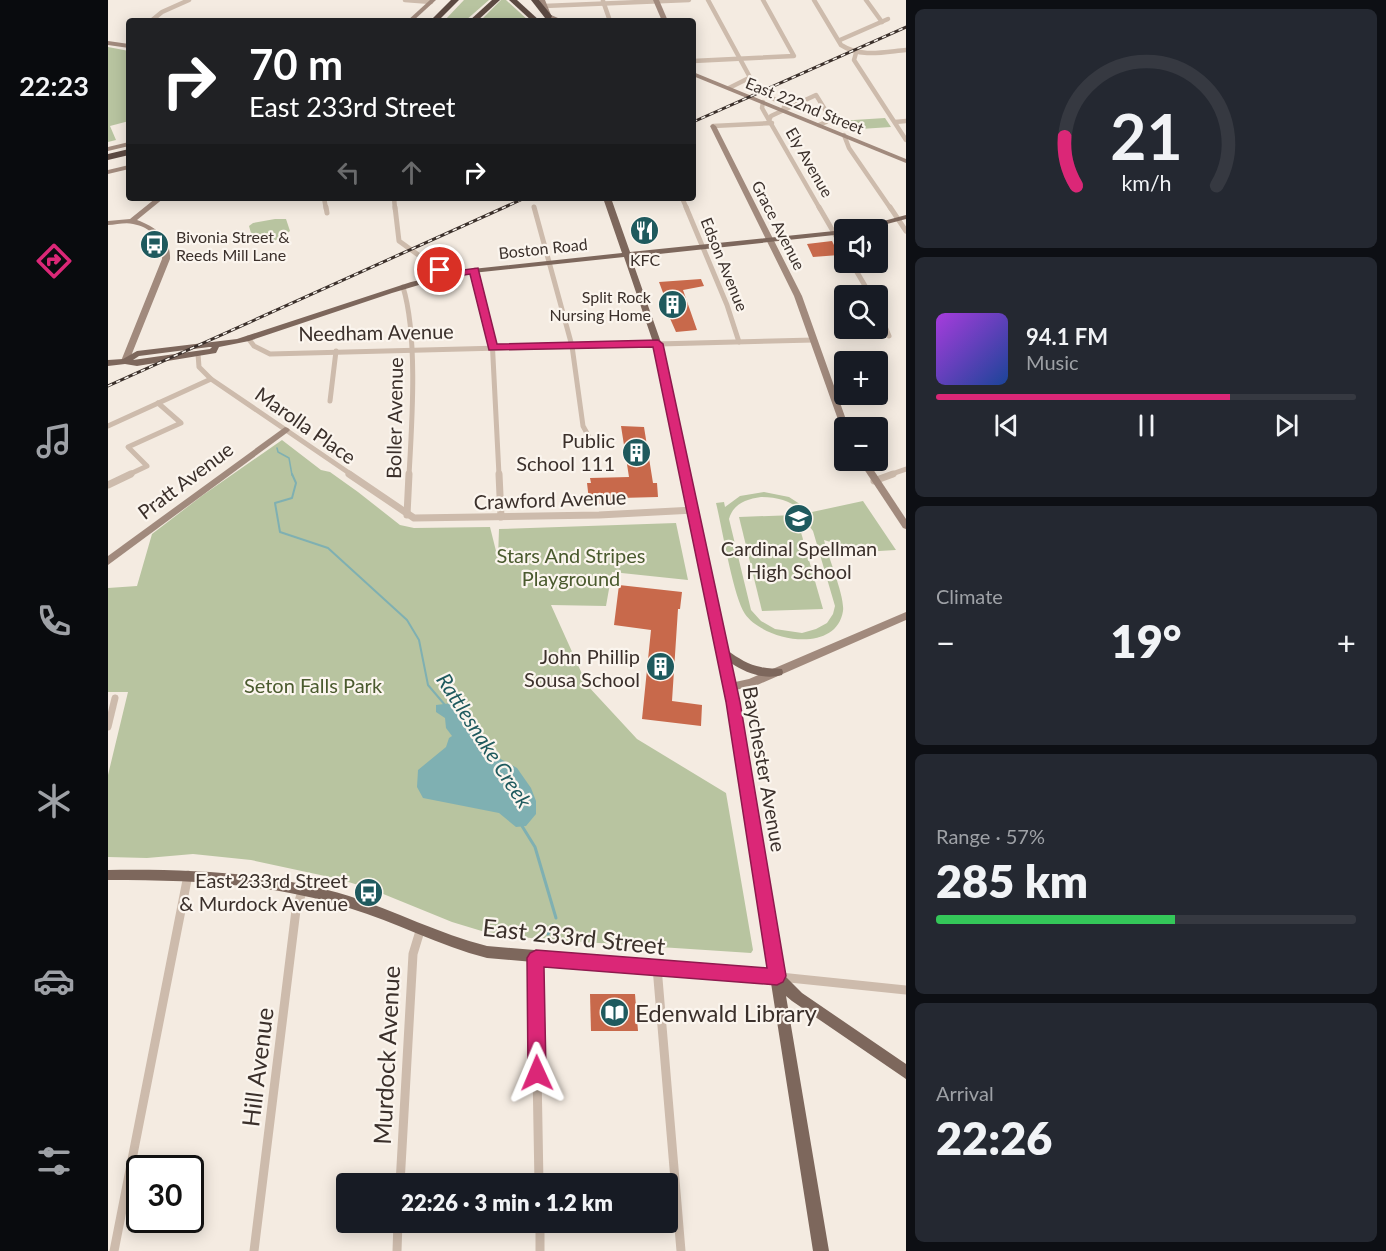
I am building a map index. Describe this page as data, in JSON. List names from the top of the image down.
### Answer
{
  "streets": {
    "main road": ["Boston Road", "Baychester Avenue", "East 233rd Street"],
    "street": [
      "East 222nd Street",
      "Ely Avenue",
      "Grace Avenue",
      "Edson Avenue",
      "Needham Avenue",
      "Boller Avenue",
      "Marolla Place",
      "Pratt Avenue",
      "Crawford Avenue",
      "Murdock Avenue",
      "Hill Avenue"
    ]
  },
  "crossings": [
    ["East 222nd Street", "Ely Avenue"],
    ["Grace Avenue", "Boston Road"],
    ["Grace Avenue", "Needham Avenue"],
    ["Boston Road", "Edson Avenue"],
    ["Boston Road", "Needham Avenue"],
    ["Boston Road", "Boller Avenue"],
    ["Boston Road", "Marolla Place"],
    ["Boston Road", "Baychester Avenue"],
    ["Edson Avenue", "Needham Avenue"],
    ["Needham Avenue", "Boller Avenue"],
    ["Needham Avenue", "Baychester Avenue"],
    ["Boller Avenue", "Marolla Place"],
    ["Boller Avenue", "Crawford Avenue"],
    ["Marolla Place", "Pratt Avenue"],
    ["Marolla Place", "Crawford Avenue"],
    ["Crawford Avenue", "Baychester Avenue"],
    ["Baychester Avenue", "East 233rd Street"],
    ["East 233rd Street", "Murdock Avenue"],
    ["East 233rd Street", "Hill Avenue"]
  ],
  "water": ["Rattlesnake Creek"],
  "parks": ["Stars And Stripes Playground", "Seton Falls Park"],
  "places": {
    "restaurant": ["KFC"],
    "bus stop": ["Bivonia Street & Reeds Mill Lane", "East 233rd Street & Murdock Avenue"],
    "building": ["Split Rock Nursing Home", "Public School 111", "John Phillip Sousa School"],
    "school or university": ["Cardinal Spellman High School"],
    "library": ["Edenwald Library"]
  },
  "page": {
    "tabs": "22:23",
    "turn": ["70 m", "East 233rd Street"],
    "map_buttons": ["+", "−"],
    "song": ["94.1 FM", "Music"],
    "tile": [
      "Climate",
      ["Range · 57%", "285 km"],
      ["Arrival", "22:26"]
    ],
    "heat": ["−", "19°", "+"],
    "limit": "30",
    "trip": "22:26 · 3 min · 1.2 km",
    "gauge": ["21", "km/h"]
  }
}
